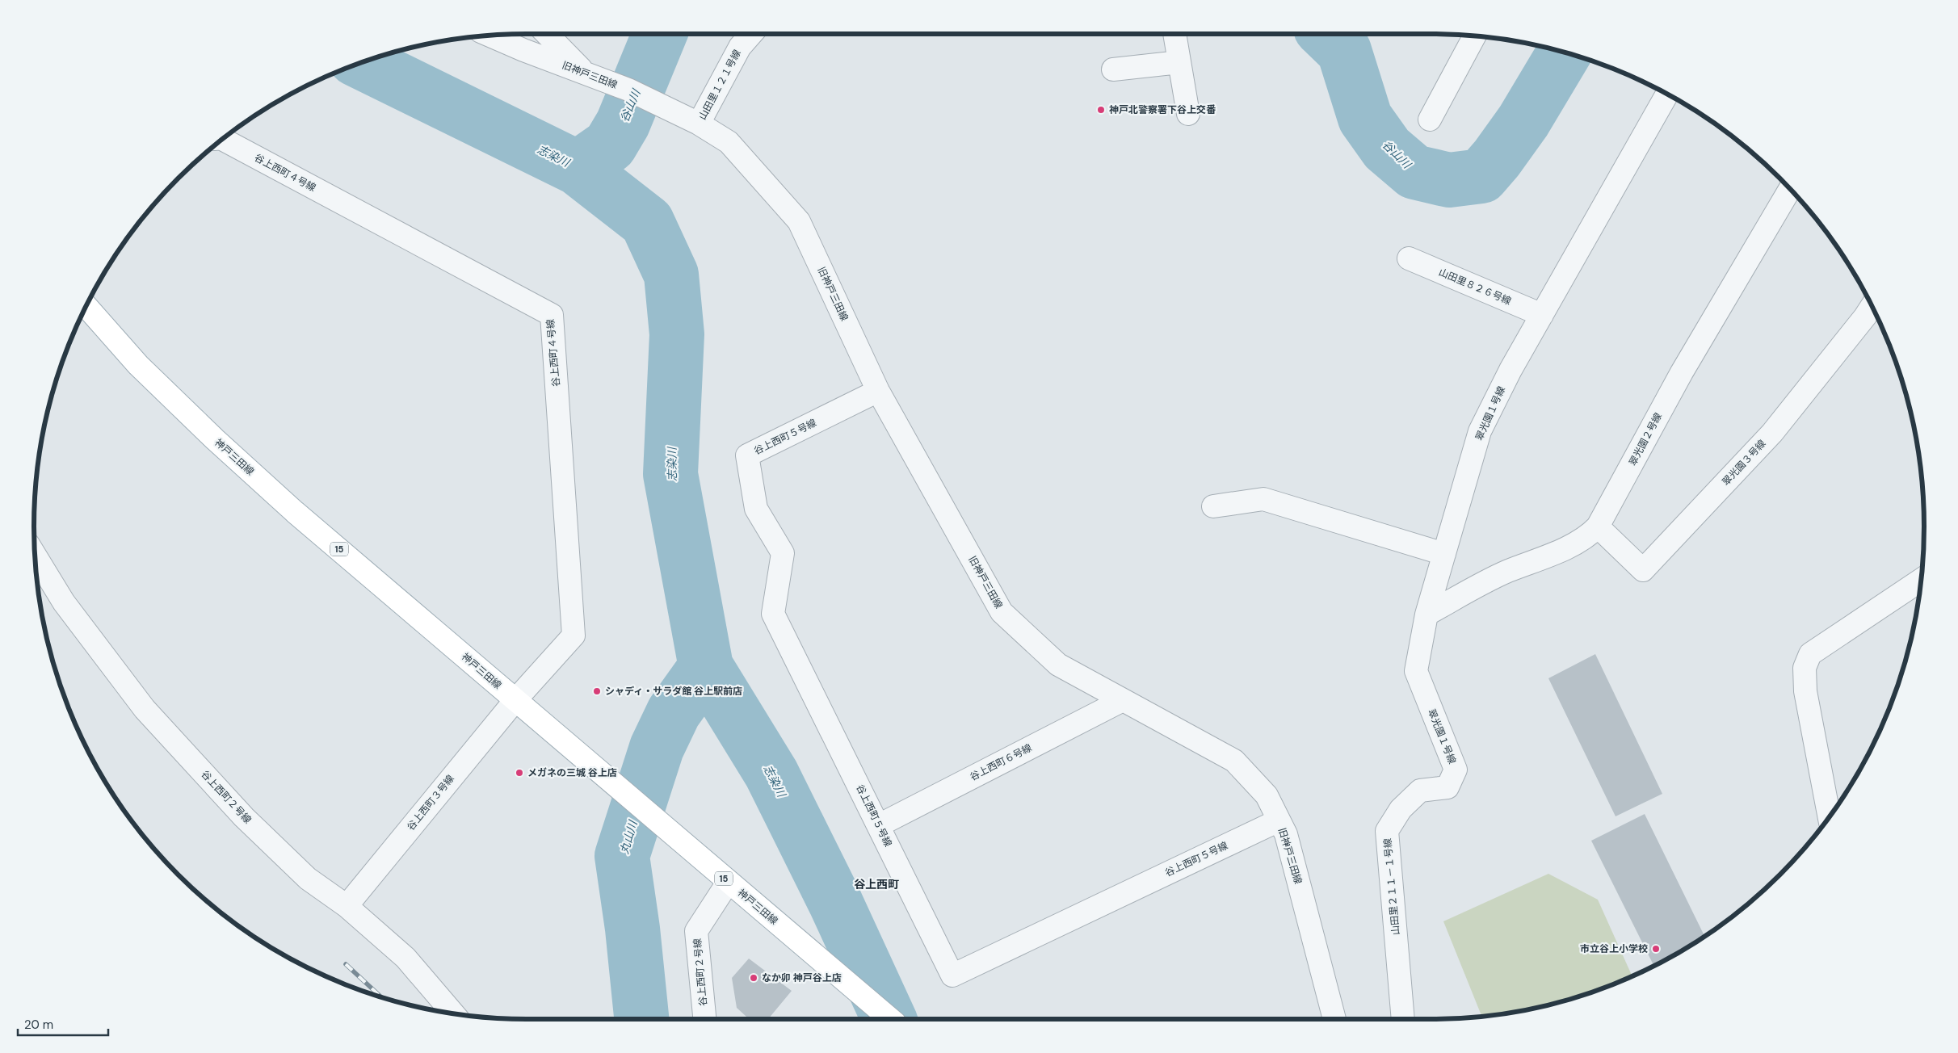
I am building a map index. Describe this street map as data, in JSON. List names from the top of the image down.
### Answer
{
  "streets": {
    "main road": ["神戸三田線", "15"],
    "street": [
      "旧神戸三田線",
      "山田里１２１号線",
      "谷上西町４号線",
      "山田里８２６号線",
      "翠光園１号線",
      "谷上西町５号線",
      "翠光園２号線",
      "翠光園３号線",
      "谷上西町６号線",
      "谷上西町２号線",
      "谷上西町３号線",
      "山田里２１１－１号線"
    ]
  },
  "crossings": [
    ["旧神戸三田線", "山田里１２１号線"],
    ["旧神戸三田線", "谷上西町５号線"],
    ["旧神戸三田線", "谷上西町６号線"],
    ["谷上西町４号線", "神戸三田線"],
    ["谷上西町４号線", "谷上西町３号線"],
    ["山田里８２６号線", "翠光園１号線"],
    ["翠光園１号線", "翠光園２号線"],
    ["翠光園１号線", "山田里２１１－１号線"],
    ["谷上西町５号線", "谷上西町６号線"],
    ["翠光園２号線", "翠光園３号線"],
    ["神戸三田線", "谷上西町２号線"],
    ["神戸三田線", "谷上西町３号線"],
    ["谷上西町２号線", "谷上西町３号線"]
  ],
  "districts": ["谷上西町"],
  "water": ["谷山川", "志染川", "丸山川"],
  "places": [
    "神戸北警察署下谷上交番",
    "シャディ・サラダ館 谷上駅前店",
    "メガネの三城 谷上店",
    "市立谷上小学校",
    "なか卯 神戸谷上店"
  ],
  "scale_bar": "20 m"
}
